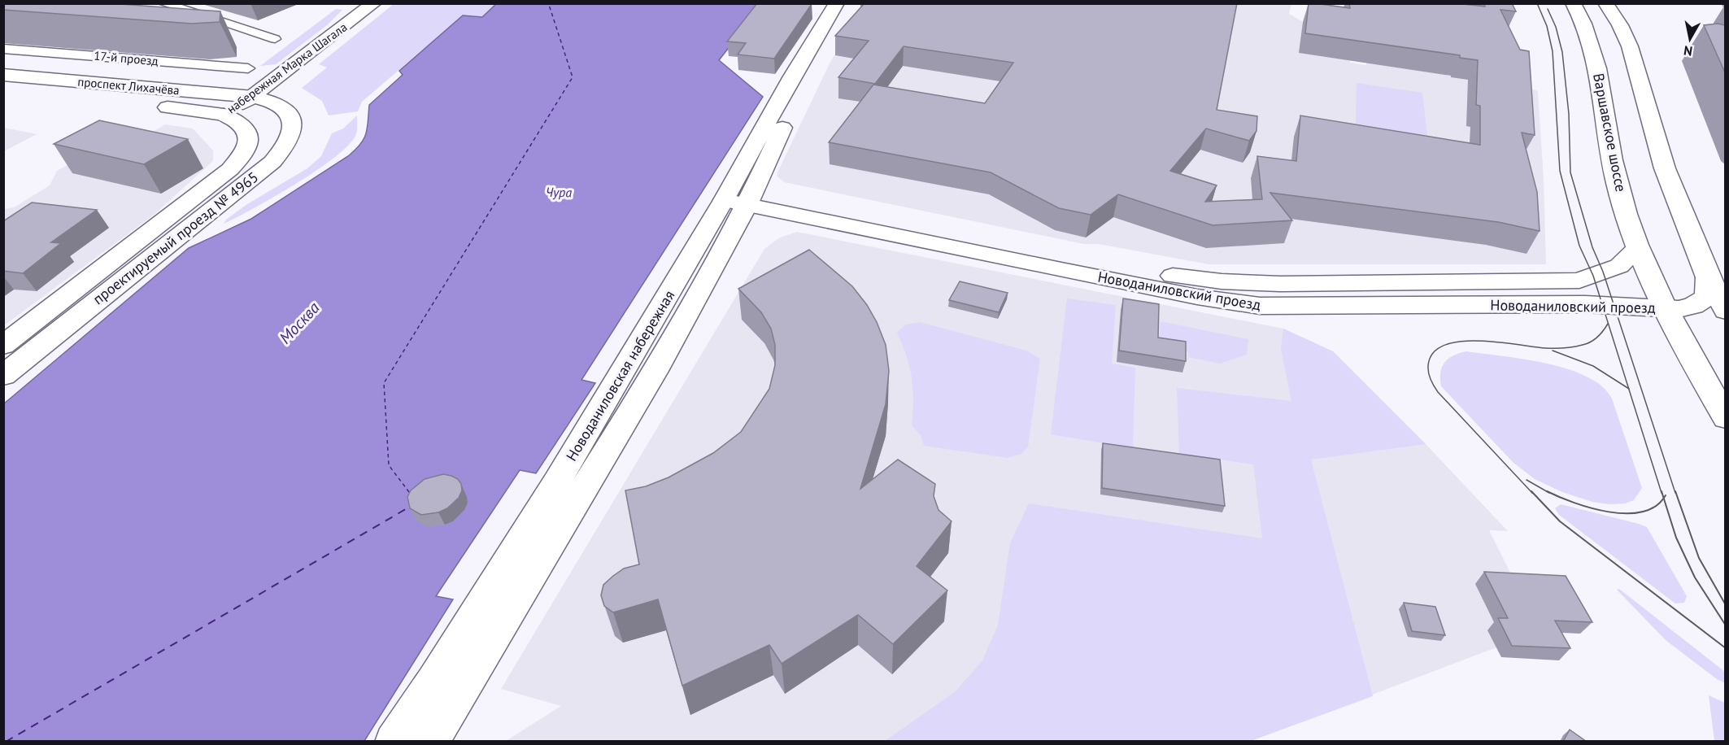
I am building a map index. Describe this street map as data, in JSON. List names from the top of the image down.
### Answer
{
  "streets": {
    "main road": [
      "набережная Марка Шагала",
      "проспект Лихачёва",
      "Варшавское шоссе",
      "проектируемый проезд № 4965",
      "Новоданиловский проезд",
      "Новоданиловская набережная"
    ],
    "street": ["17-й проезд"]
  },
  "crossings": [
    ["набережная Марка Шагала", "проспект Лихачёва"],
    ["набережная Марка Шагала", "проектируемый проезд № 4965"],
    ["проспект Лихачёва", "проектируемый проезд № 4965"],
    ["Варшавское шоссе", "Новоданиловский проезд"],
    ["Новоданиловский проезд", "Новоданиловская набережная"]
  ],
  "water": ["Чура", "Москва"],
  "north": "bottom"
}
